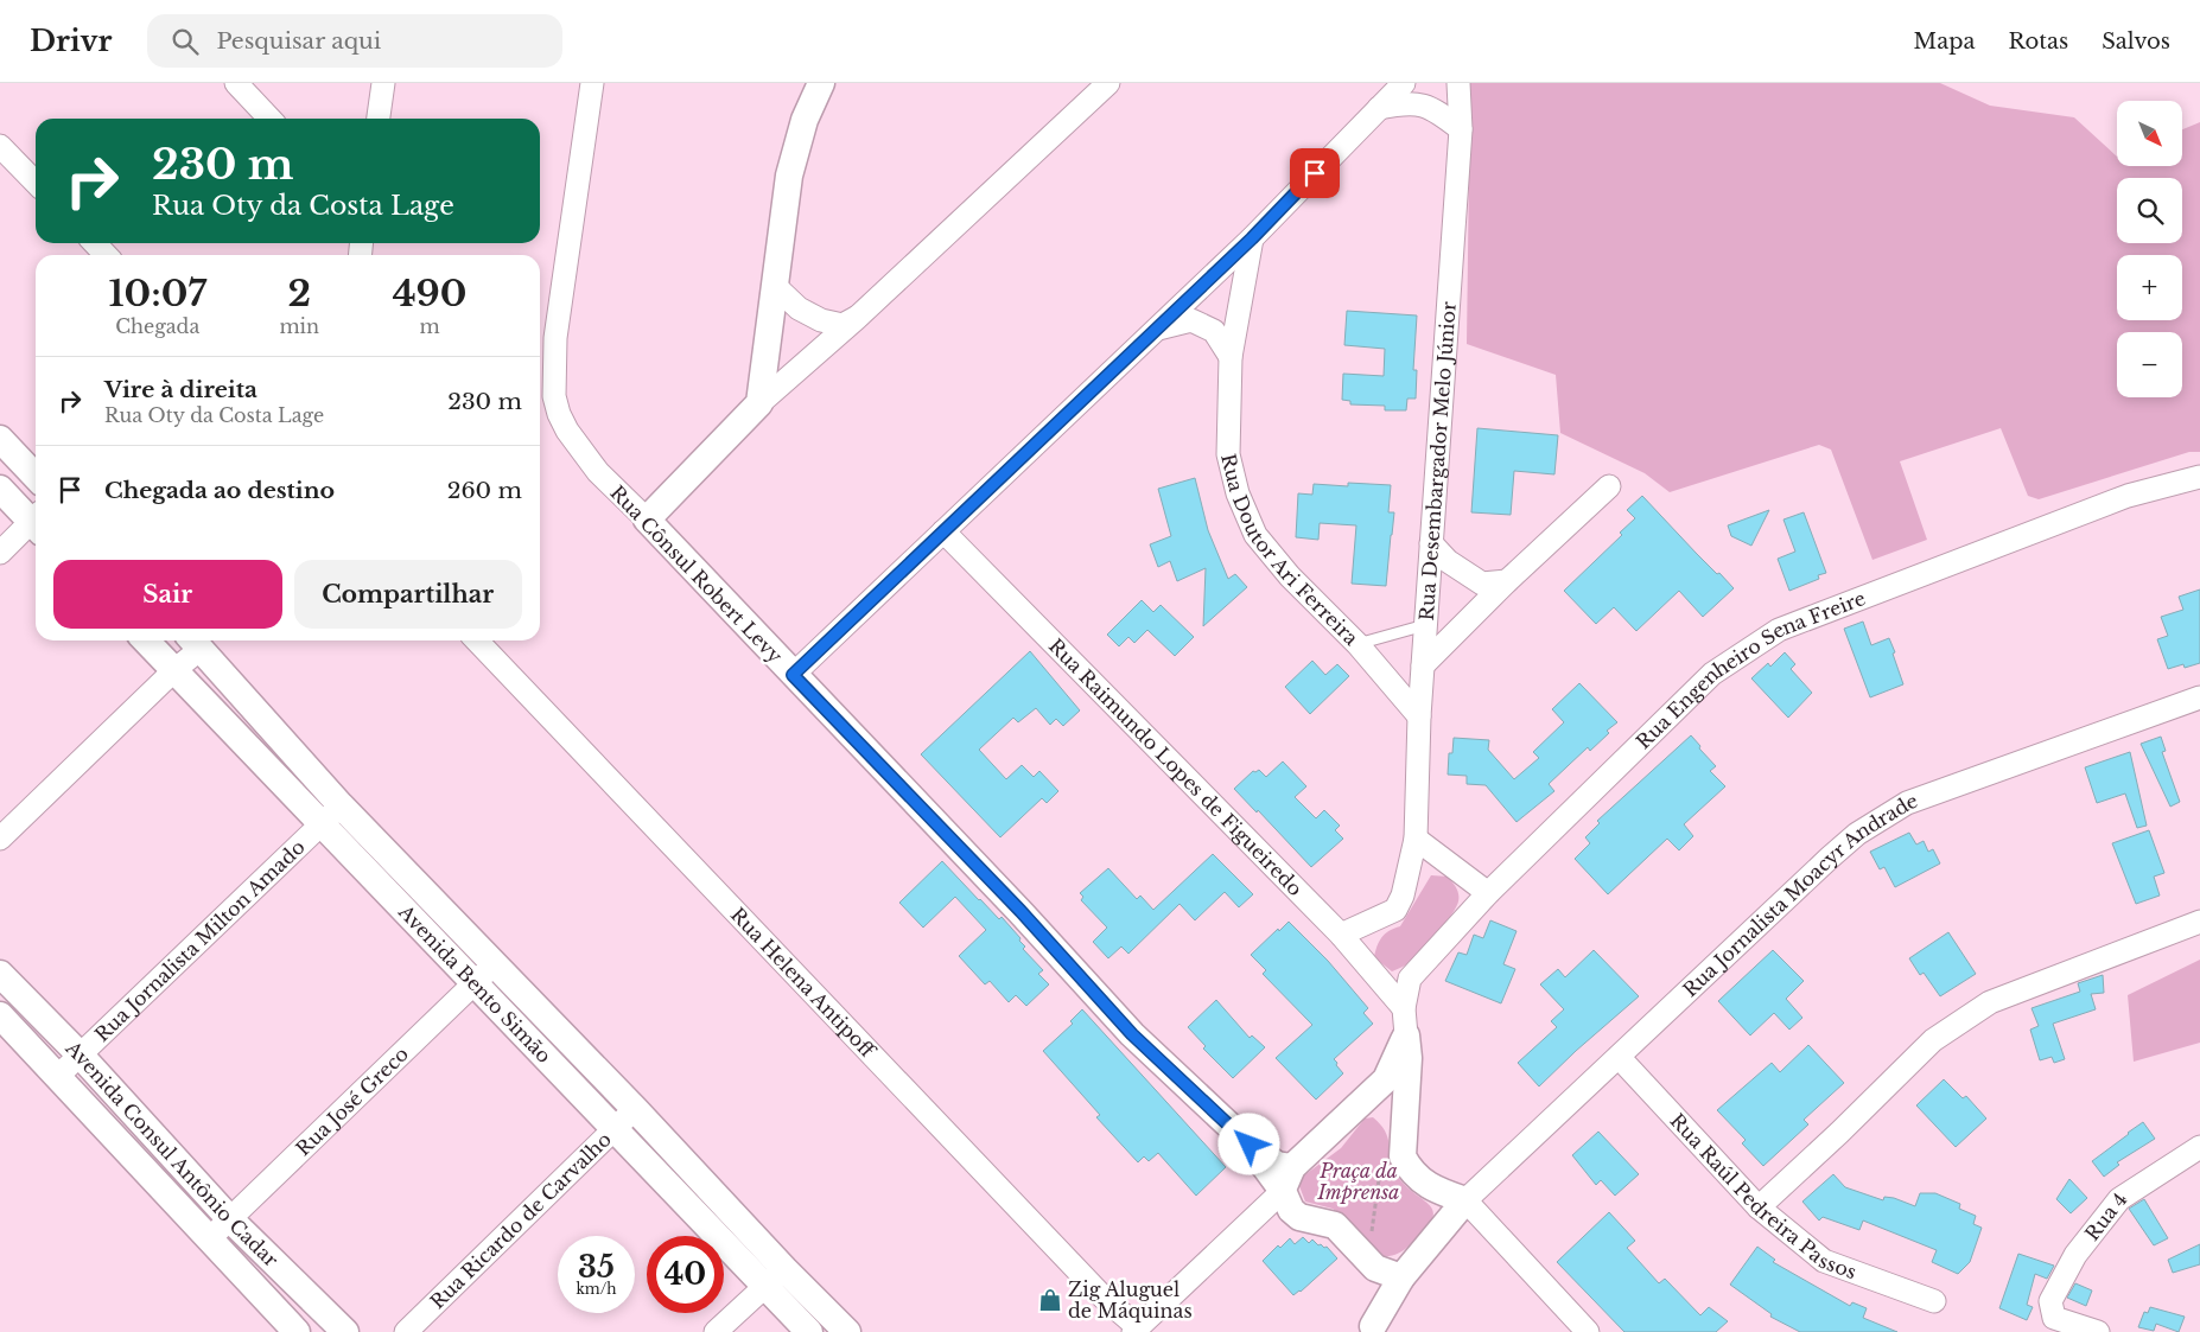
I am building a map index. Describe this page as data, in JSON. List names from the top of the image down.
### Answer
{
  "streets": {
    "street": [
      "Rua Desembargador Melo Júnior",
      "Rua Doutor Ari Ferreira",
      "Rua Cônsul Robert Levy",
      "Rua Engenheiro Sena Freire",
      "Rua Raimundo Lopes de Figueiredo",
      "Rua Jornalista Moacyr Andrade",
      "Rua Jornalista Milton Amado",
      "Rua Helena Antipoff",
      "Avenida Bento Simão",
      "Rua José Greco",
      "Avenida Consul Antônio Cadar",
      "Rua Raúl Pedreira Passos",
      "Rua 4",
      "Rua Ricardo de Carvalho"
    ]
  },
  "crossings": [
    ["Rua Desembargador Melo Júnior", "Rua Doutor Ari Ferreira"],
    ["Rua Desembargador Melo Júnior", "Rua Raimundo Lopes de Figueiredo"],
    ["Rua Engenheiro Sena Freire", "Rua Raimundo Lopes de Figueiredo"],
    ["Rua Jornalista Moacyr Andrade", "Rua Raúl Pedreira Passos"],
    ["Rua Jornalista Milton Amado", "Avenida Bento Simão"],
    ["Rua Jornalista Milton Amado", "Avenida Consul Antônio Cadar"],
    ["Avenida Bento Simão", "Rua José Greco"],
    ["Avenida Bento Simão", "Rua Ricardo de Carvalho"],
    ["Rua José Greco", "Avenida Consul Antônio Cadar"]
  ],
  "parks": ["Praça da Imprensa"],
  "places": {
    "shop": ["Zig Aluguel de Máquinas"]
  },
  "north": "bottom right",
  "page": {
    "header": "Drivr",
    "search": "Pesquisar aqui",
    "nav": ["Mapa", "Rotas", "Salvos"],
    "map_buttons": ["+", "−"],
    "turn": ["230 m", "Rua Oty da Costa Lage"],
    "eta": [
      "10:07",
      "Chegada",
      "2",
      "min",
      "490",
      "m"
    ],
    "list": [
      {
        "name": "Vire à direita",
        "note": "Rua Oty da Costa Lage",
        "value": "230 m"
      },
      {
        "name": "Chegada ao destino",
        "value": "260 m"
      }
    ],
    "buttons": ["Sair", "Compartilhar"],
    "speed": "35 km/h",
    "limit": "40"
  }
}
